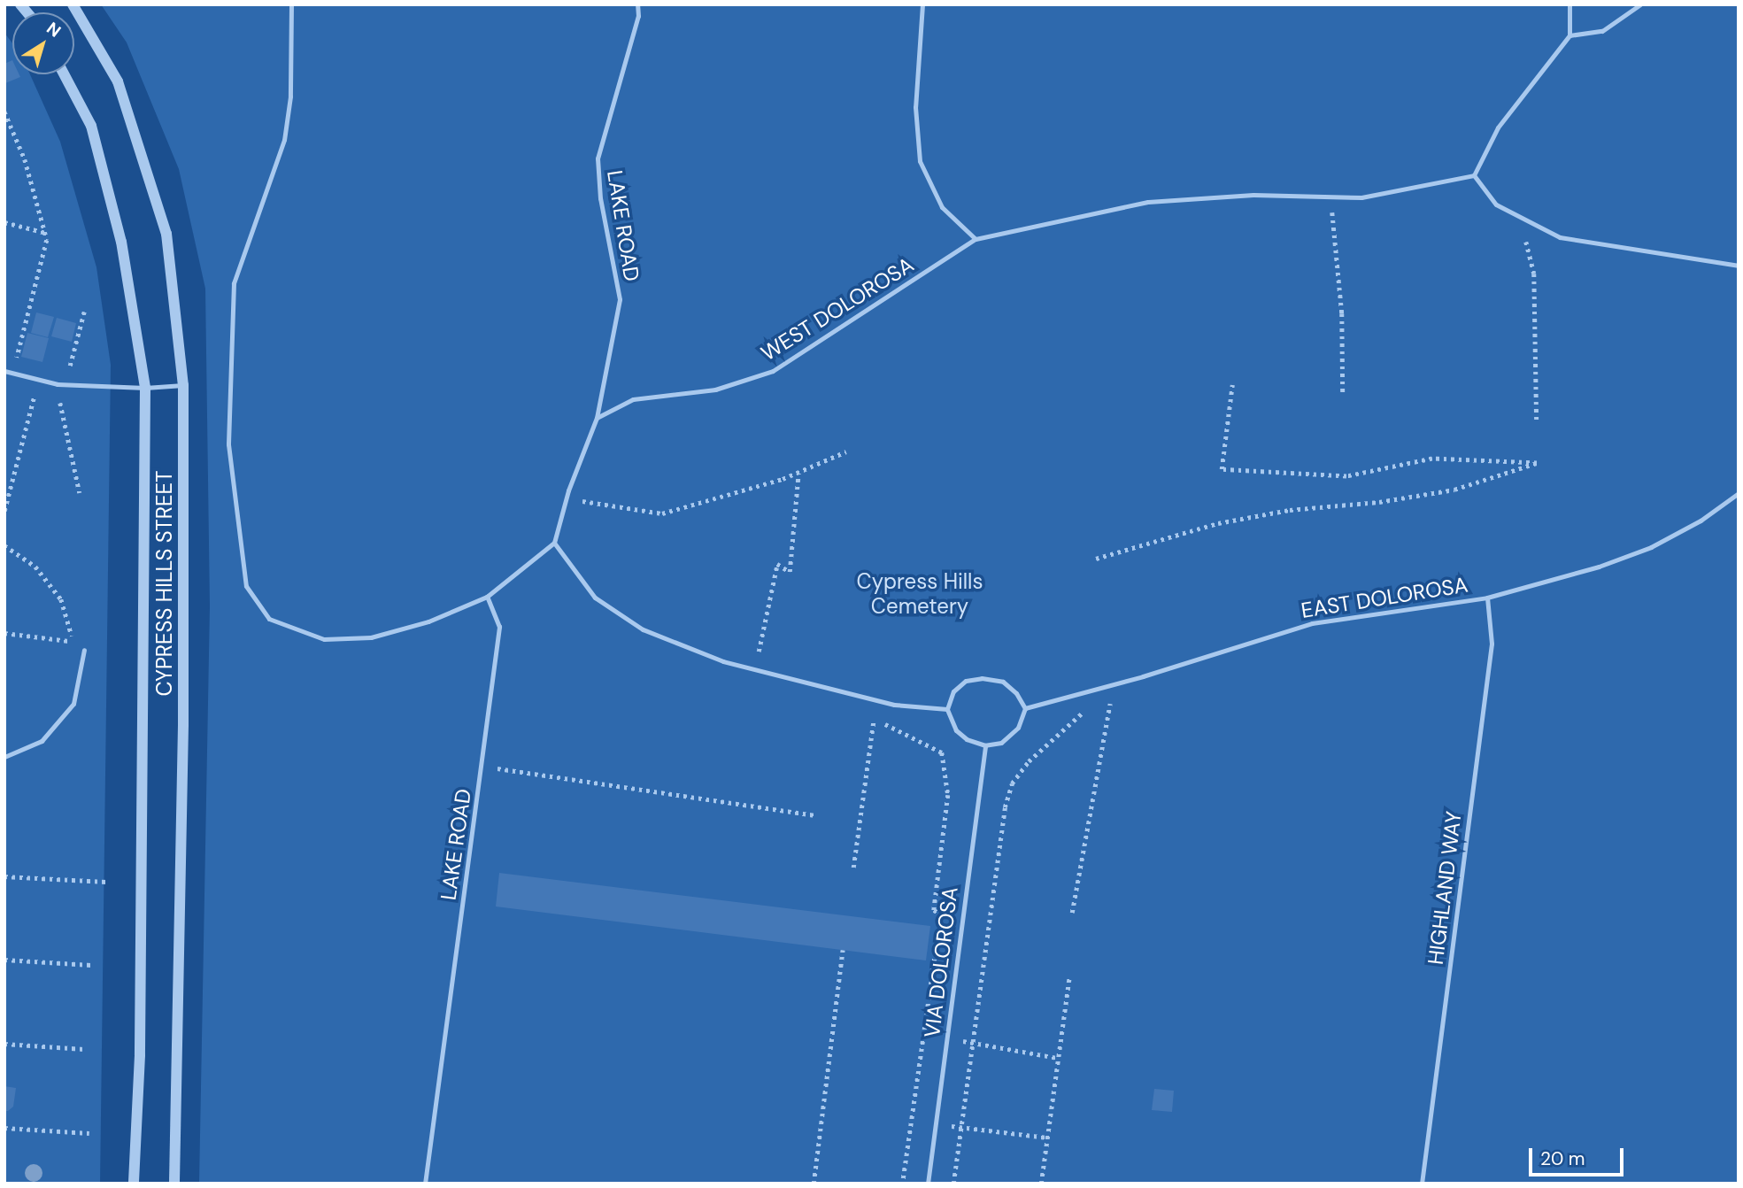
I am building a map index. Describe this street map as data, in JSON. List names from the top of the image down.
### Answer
{
  "streets": {
    "street": ["CYPRESS HILLS STREET"],
    "lane": [
      "LAKE ROAD",
      "WEST DOLOROSA",
      "EAST DOLOROSA",
      "HIGHLAND WAY",
      "VIA DOLOROSA"
    ]
  },
  "crossings": [
    ["LAKE ROAD", "WEST DOLOROSA"],
    ["EAST DOLOROSA", "HIGHLAND WAY"],
    ["EAST DOLOROSA", "VIA DOLOROSA"]
  ],
  "parks": ["Cypress Hills Cemetery"],
  "scale_bar": "20 m",
  "north": "top right"
}
